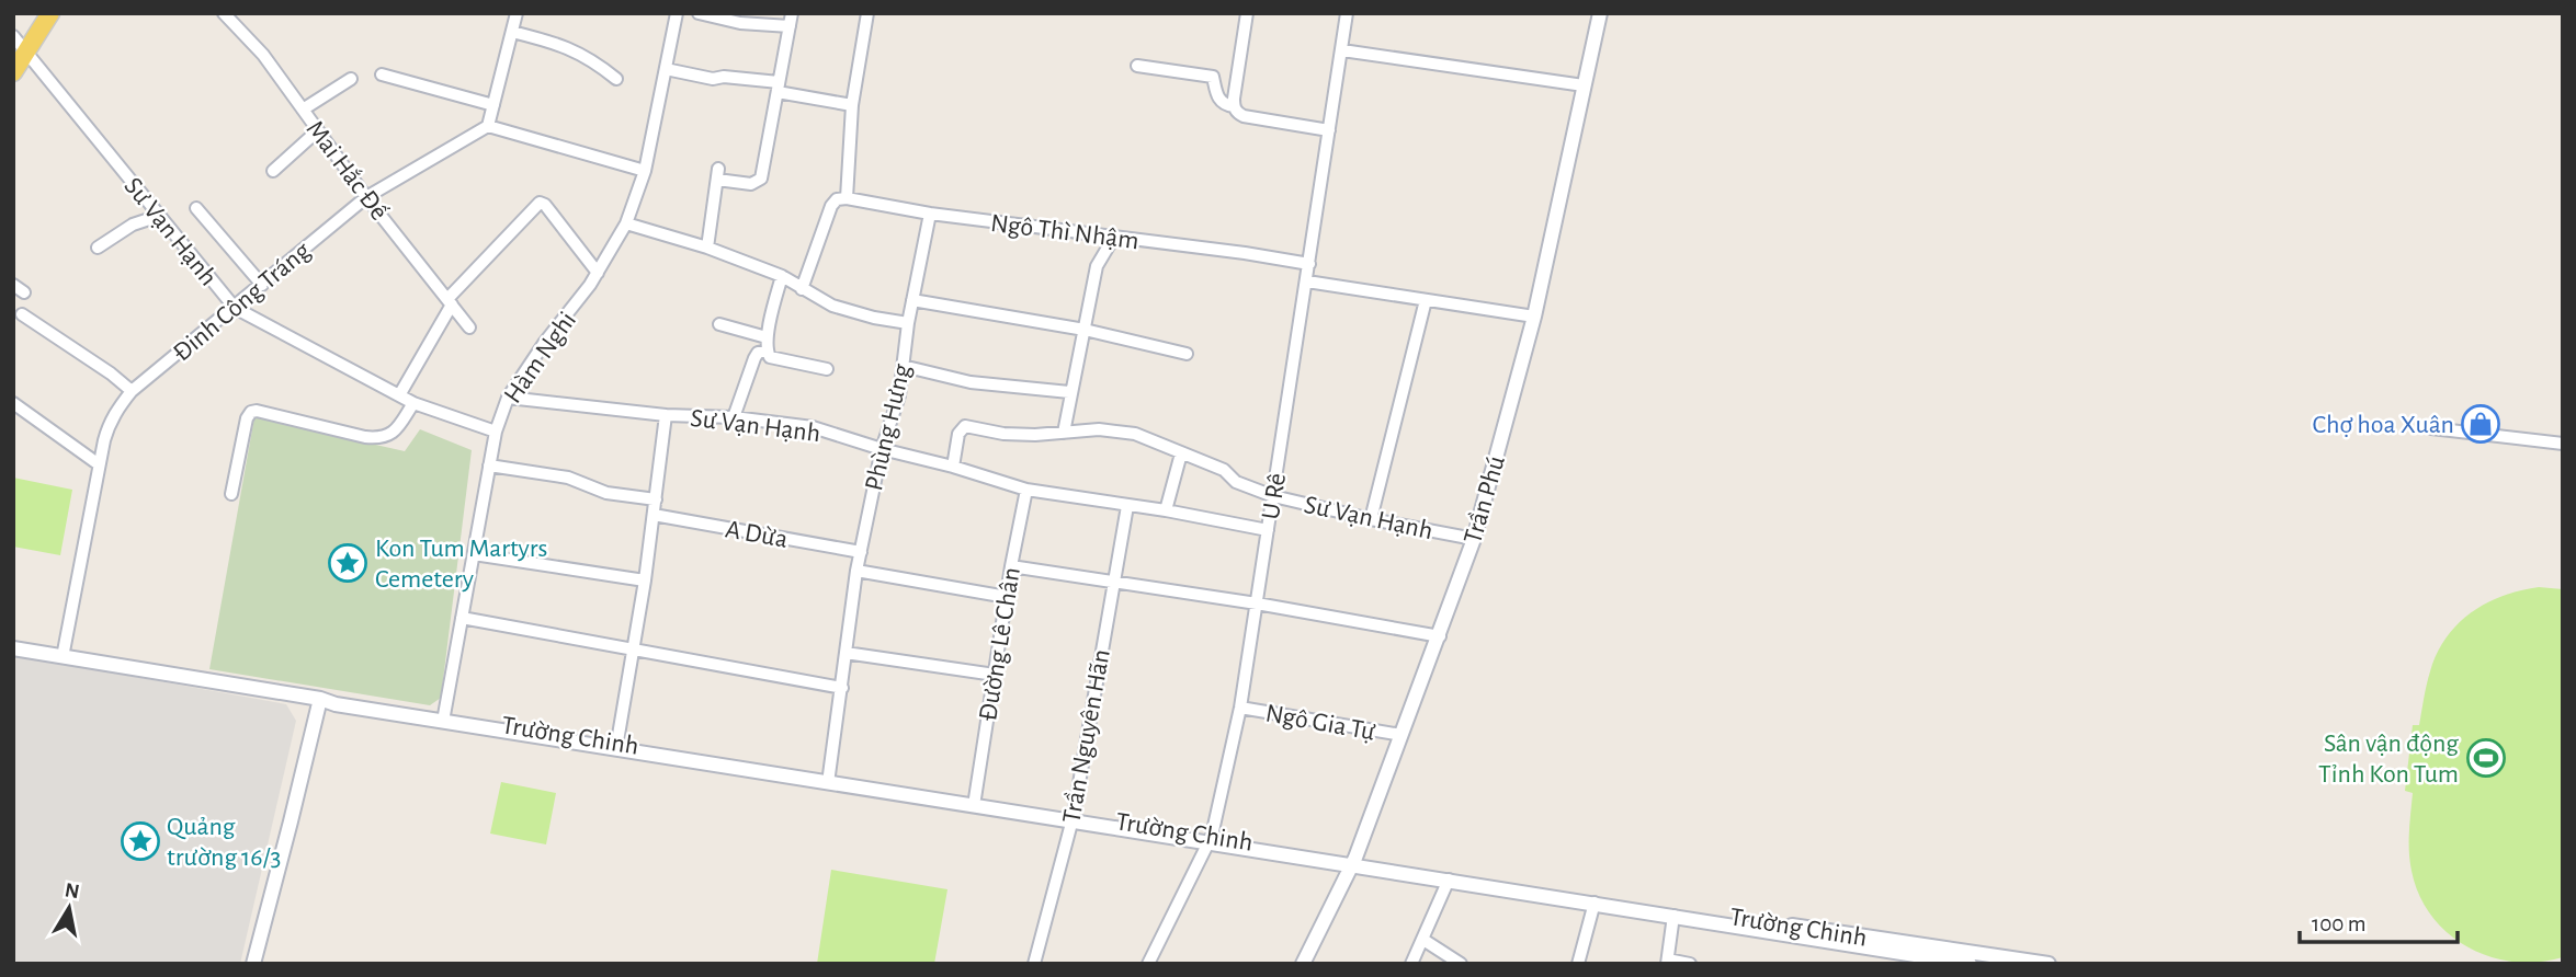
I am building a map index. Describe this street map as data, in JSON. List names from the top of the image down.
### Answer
{
  "streets": {
    "street": [
      "Mai Hắc Đế",
      "Sư Vạn Hạnh",
      "Ngô Thì Nhậm",
      "Đinh Công Tráng",
      "Hàm Nghi",
      "Phùng Hưng",
      "U Rê",
      "Trần Phú",
      "A Dừa",
      "Đường Lê Chân",
      "Ngô Gia Tự",
      "Trường Chinh",
      "Trần Nguyên Hãn"
    ]
  },
  "crossings": [
    ["Mai Hắc Đế", "Đinh Công Tráng"],
    ["Sư Vạn Hạnh", "Đinh Công Tráng"],
    ["Sư Vạn Hạnh", "Hàm Nghi"],
    ["Sư Vạn Hạnh", "Phùng Hưng"],
    ["Sư Vạn Hạnh", "U Rê"],
    ["Sư Vạn Hạnh", "Trần Phú"],
    ["Sư Vạn Hạnh", "Đường Lê Chân"],
    ["Sư Vạn Hạnh", "Trần Nguyên Hãn"],
    ["Ngô Thì Nhậm", "U Rê"],
    ["Đinh Công Tráng", "Trường Chinh"],
    ["Hàm Nghi", "Trường Chinh"],
    ["Phùng Hưng", "A Dừa"],
    ["Phùng Hưng", "Trường Chinh"],
    ["U Rê", "Ngô Gia Tự"],
    ["U Rê", "Trường Chinh"],
    ["Trần Phú", "Ngô Gia Tự"],
    ["Trần Phú", "Trường Chinh"],
    ["Đường Lê Chân", "Trường Chinh"],
    ["Trường Chinh", "Trần Nguyên Hãn"]
  ],
  "places": {
    "shop": ["Chợ hoa Xuân"],
    "place": ["Kon Tum Martyrs Cemetery", "Quảng trường 16/3"],
    "sports": ["Sân vận động Tỉnh Kon Tum"]
  },
  "scale_bar": "100 m",
  "north": "top"
}
